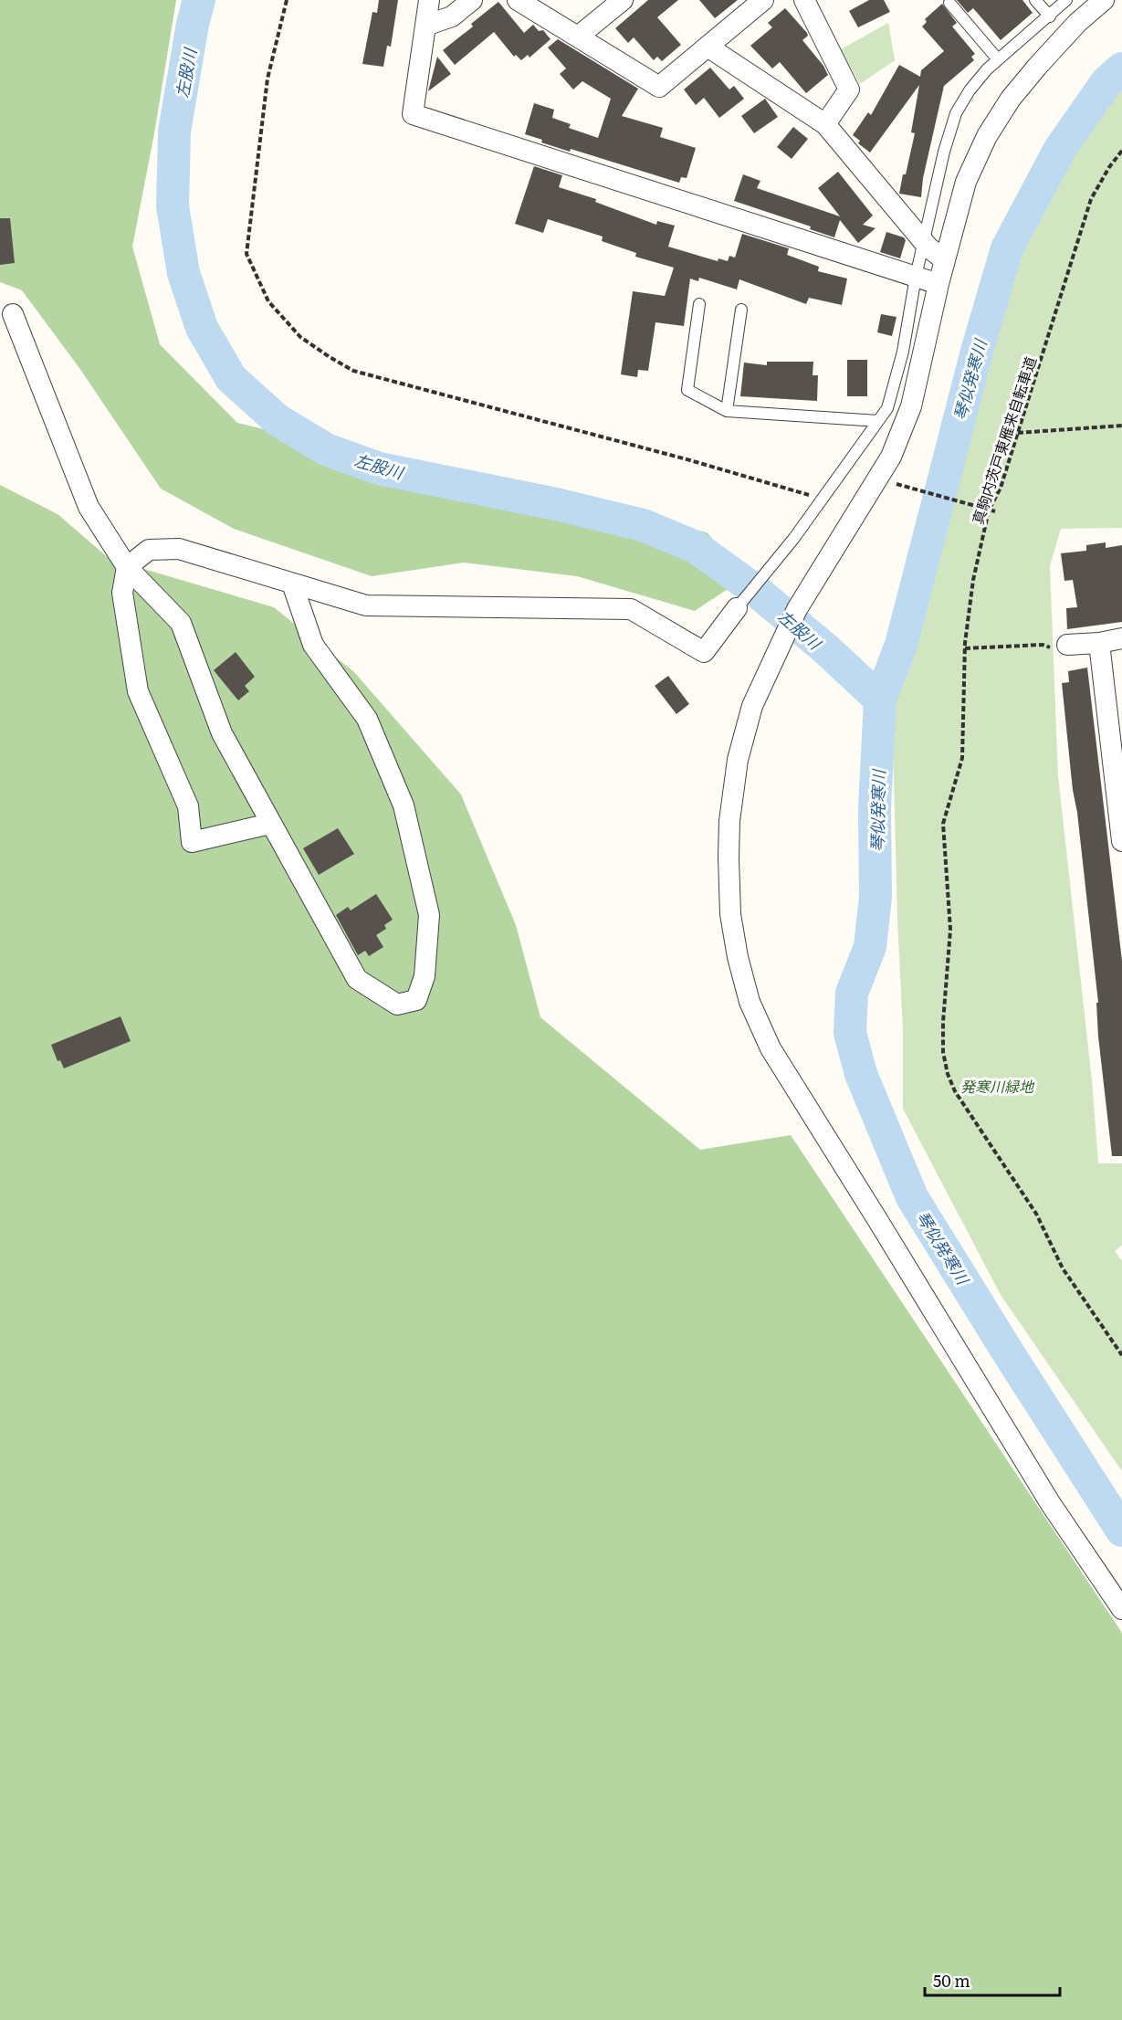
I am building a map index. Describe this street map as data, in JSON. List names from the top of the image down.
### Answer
{
  "streets": {
    "path": ["真駒内茨戸東雁来自転車道"]
  },
  "water": ["左股川", "琴似発寒川"],
  "parks": ["発寒川緑地"],
  "scale_bar": "50 m"
}
